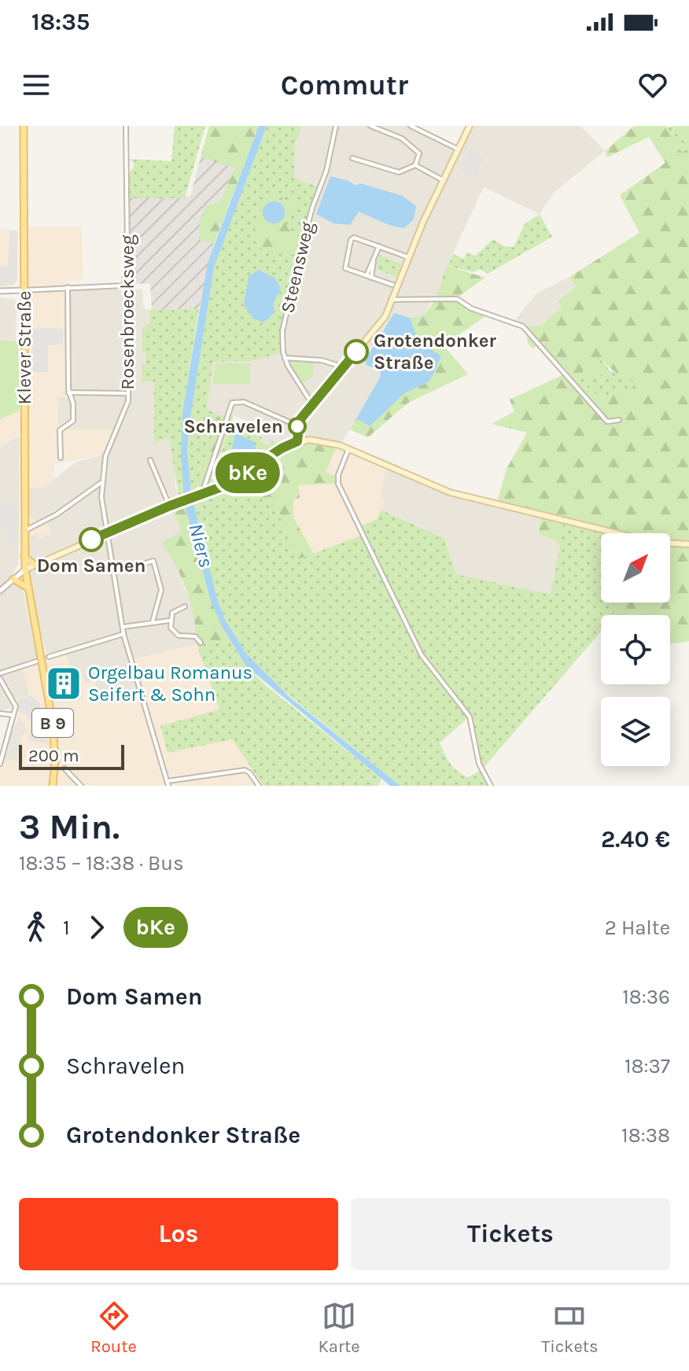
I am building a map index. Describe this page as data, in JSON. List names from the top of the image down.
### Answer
{
  "streets": {
    "main road": ["Klever Straße", "B 9"],
    "street": ["Steensweg", "Rosenbroecksweg"]
  },
  "crossings": [
    ["Klever Straße", "B 9"]
  ],
  "water": ["Niers"],
  "places": {
    "other": ["Grotendonker Straße", "Schravelen", "Dom Samen"],
    "building": ["Orgelbau Romanus Seifert & Sohn"]
  },
  "lines": ["bus line bKe"],
  "scale_bar": "200 m",
  "north": "top right",
  "page": {
    "status": "18:35",
    "header": "Commutr",
    "on_map": "bKe",
    "scale": "200 m",
    "heading": ["3 Min.", "18:35 – 18:38 · Bus", "2.40 €"],
    "legs": ["1", "bKe", "2 Halte"],
    "list": [
      {
        "name": "Dom Samen",
        "value": "18:36"
      },
      {
        "name": "Schravelen",
        "value": "18:37"
      },
      {
        "name": "Grotendonker Straße",
        "value": "18:38"
      }
    ],
    "buttons": ["Los", "Tickets"],
    "tabs": ["Route", "Karte", "Tickets"]
  }
}
